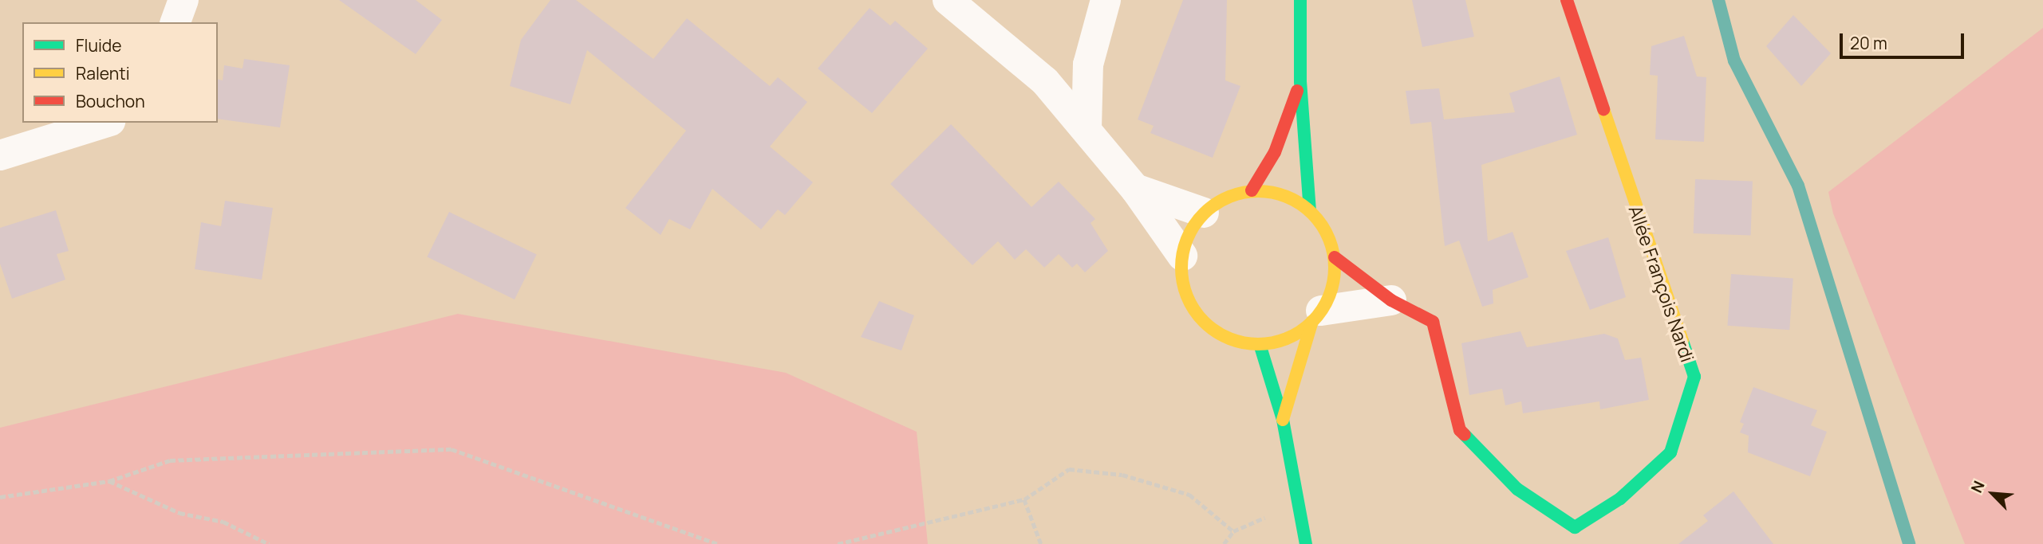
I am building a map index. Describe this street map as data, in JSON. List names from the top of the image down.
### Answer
{
  "streets": {
    "street": ["Allée François Nardi"]
  },
  "legend": ["Fluide", "Ralenti", "Bouchon"],
  "scale_bar": "20 m",
  "north": "top left"
}
